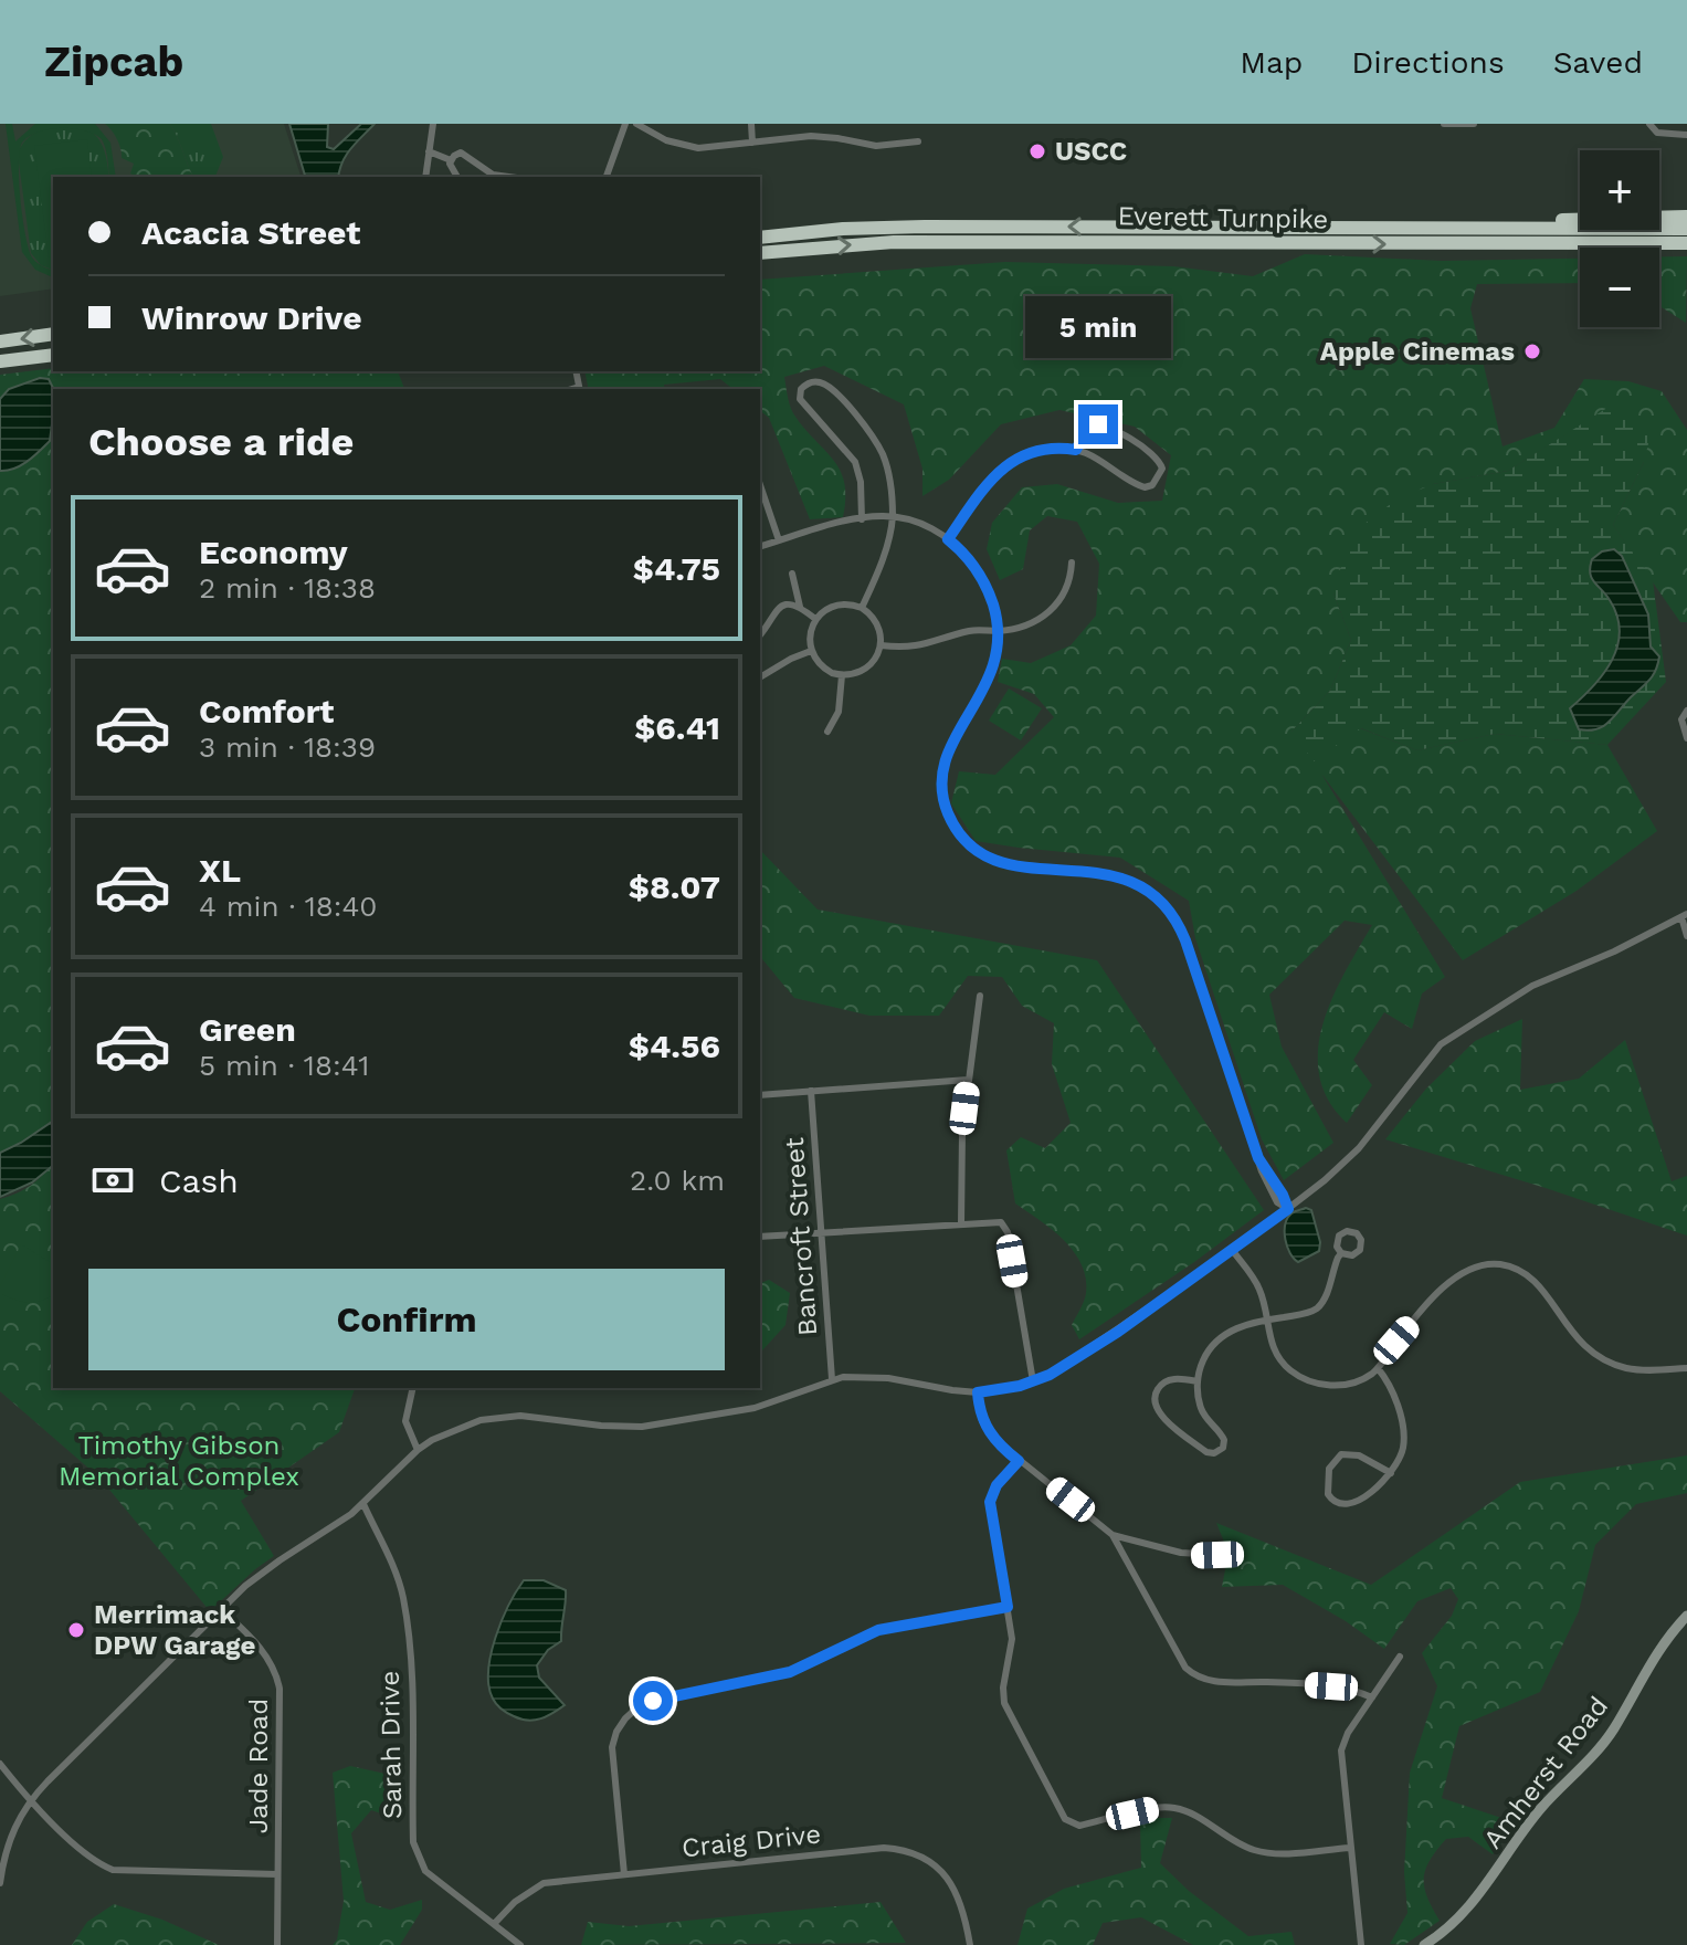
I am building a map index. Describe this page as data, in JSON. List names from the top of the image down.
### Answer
{
  "streets": {
    "highway": ["Everett Turnpike"],
    "street": [
      "Bancroft Street",
      "Sarah Drive",
      "Jade Road",
      "Amherst Road",
      "Craig Drive"
    ]
  },
  "crossings": [
    ["Sarah Drive", "Craig Drive"]
  ],
  "parks": ["Timothy Gibson Memorial Complex"],
  "places": ["USCC", "Apple Cinemas", "Merrimack DPW Garage"],
  "page": {
    "header": "Zipcab",
    "nav": ["Map", "Directions", "Saved"],
    "map_buttons": ["+", "−"],
    "banner": ["Acacia Street", "Winrow Drive"],
    "bubble": "5 min",
    "heading": "Choose a ride",
    "list": [
      {
        "name": "Economy",
        "note": "2 min · 18:38",
        "value": "$4.75"
      },
      {
        "name": "Comfort",
        "note": "3 min · 18:39",
        "value": "$6.41"
      },
      {
        "name": "XL",
        "note": "4 min · 18:40",
        "value": "$8.07"
      },
      {
        "name": "Green",
        "note": "5 min · 18:41",
        "value": "$4.56"
      }
    ],
    "pay": ["Cash", "2.0 km"],
    "buttons": "Confirm"
  }
}
